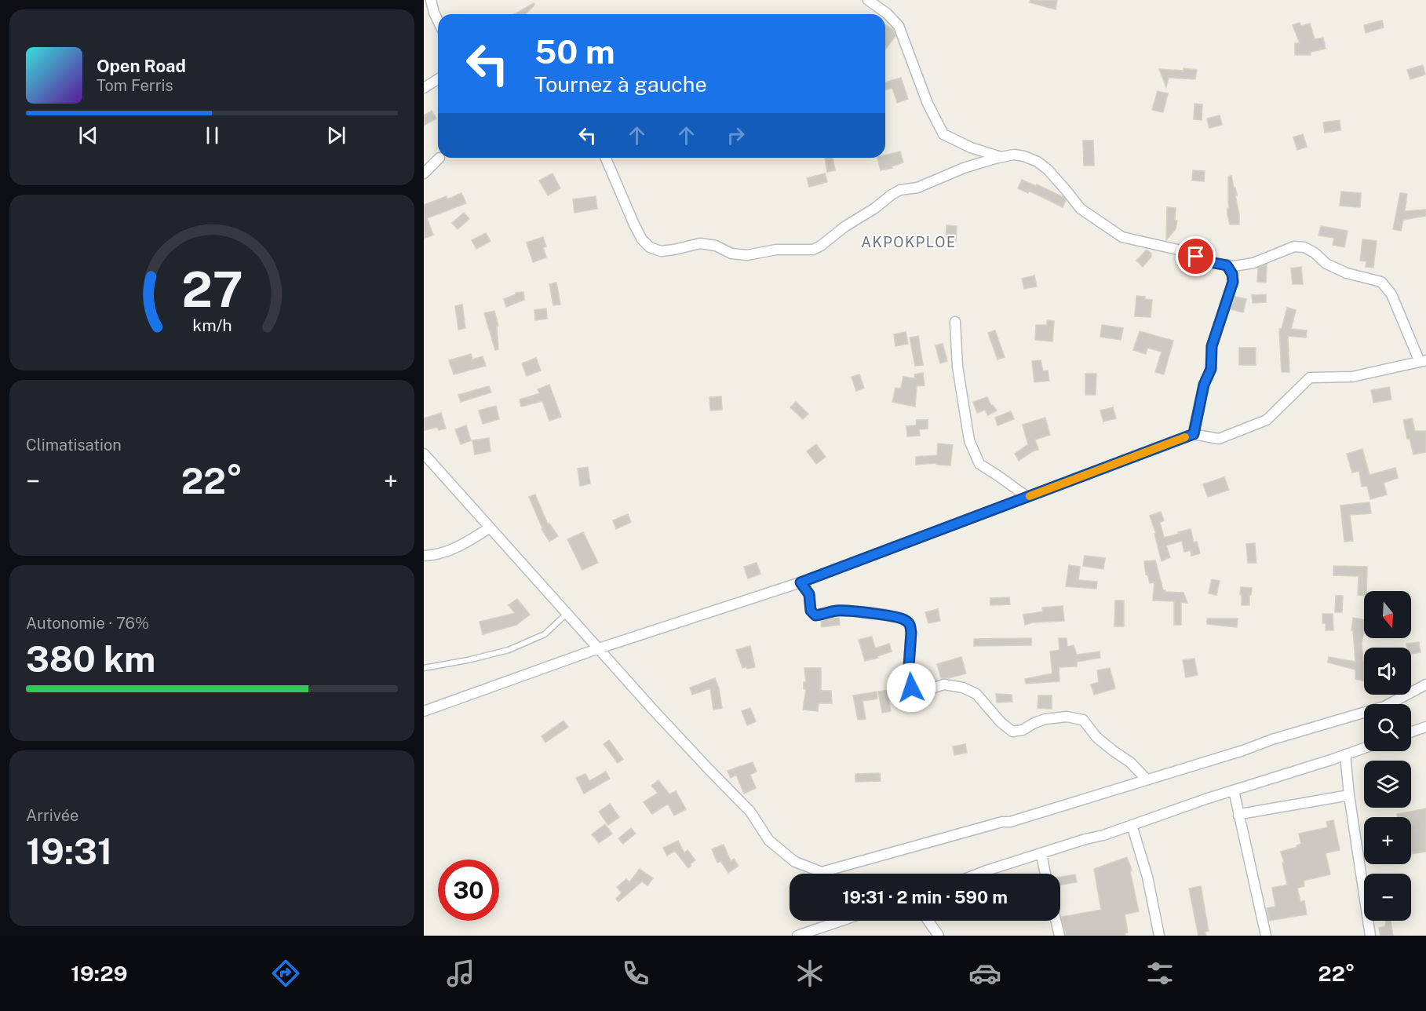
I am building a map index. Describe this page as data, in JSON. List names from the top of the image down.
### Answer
{
  "districts": ["AKPOKPLOE"],
  "north": "bottom",
  "page": {
    "turn": ["50 m", "Tournez à gauche"],
    "song": ["Open Road", "Tom Ferris"],
    "tile": [
      "Climatisation",
      ["Autonomie · 76%", "380 km"],
      ["Arrivée", "19:31"]
    ],
    "heat": ["−", "22°", "+"],
    "map_buttons": ["+", "−"],
    "limit": "30",
    "trip": "19:31 · 2 min · 590 m",
    "tabs": ["19:29", "22°"],
    "gauge": ["27", "km/h"]
  }
}
